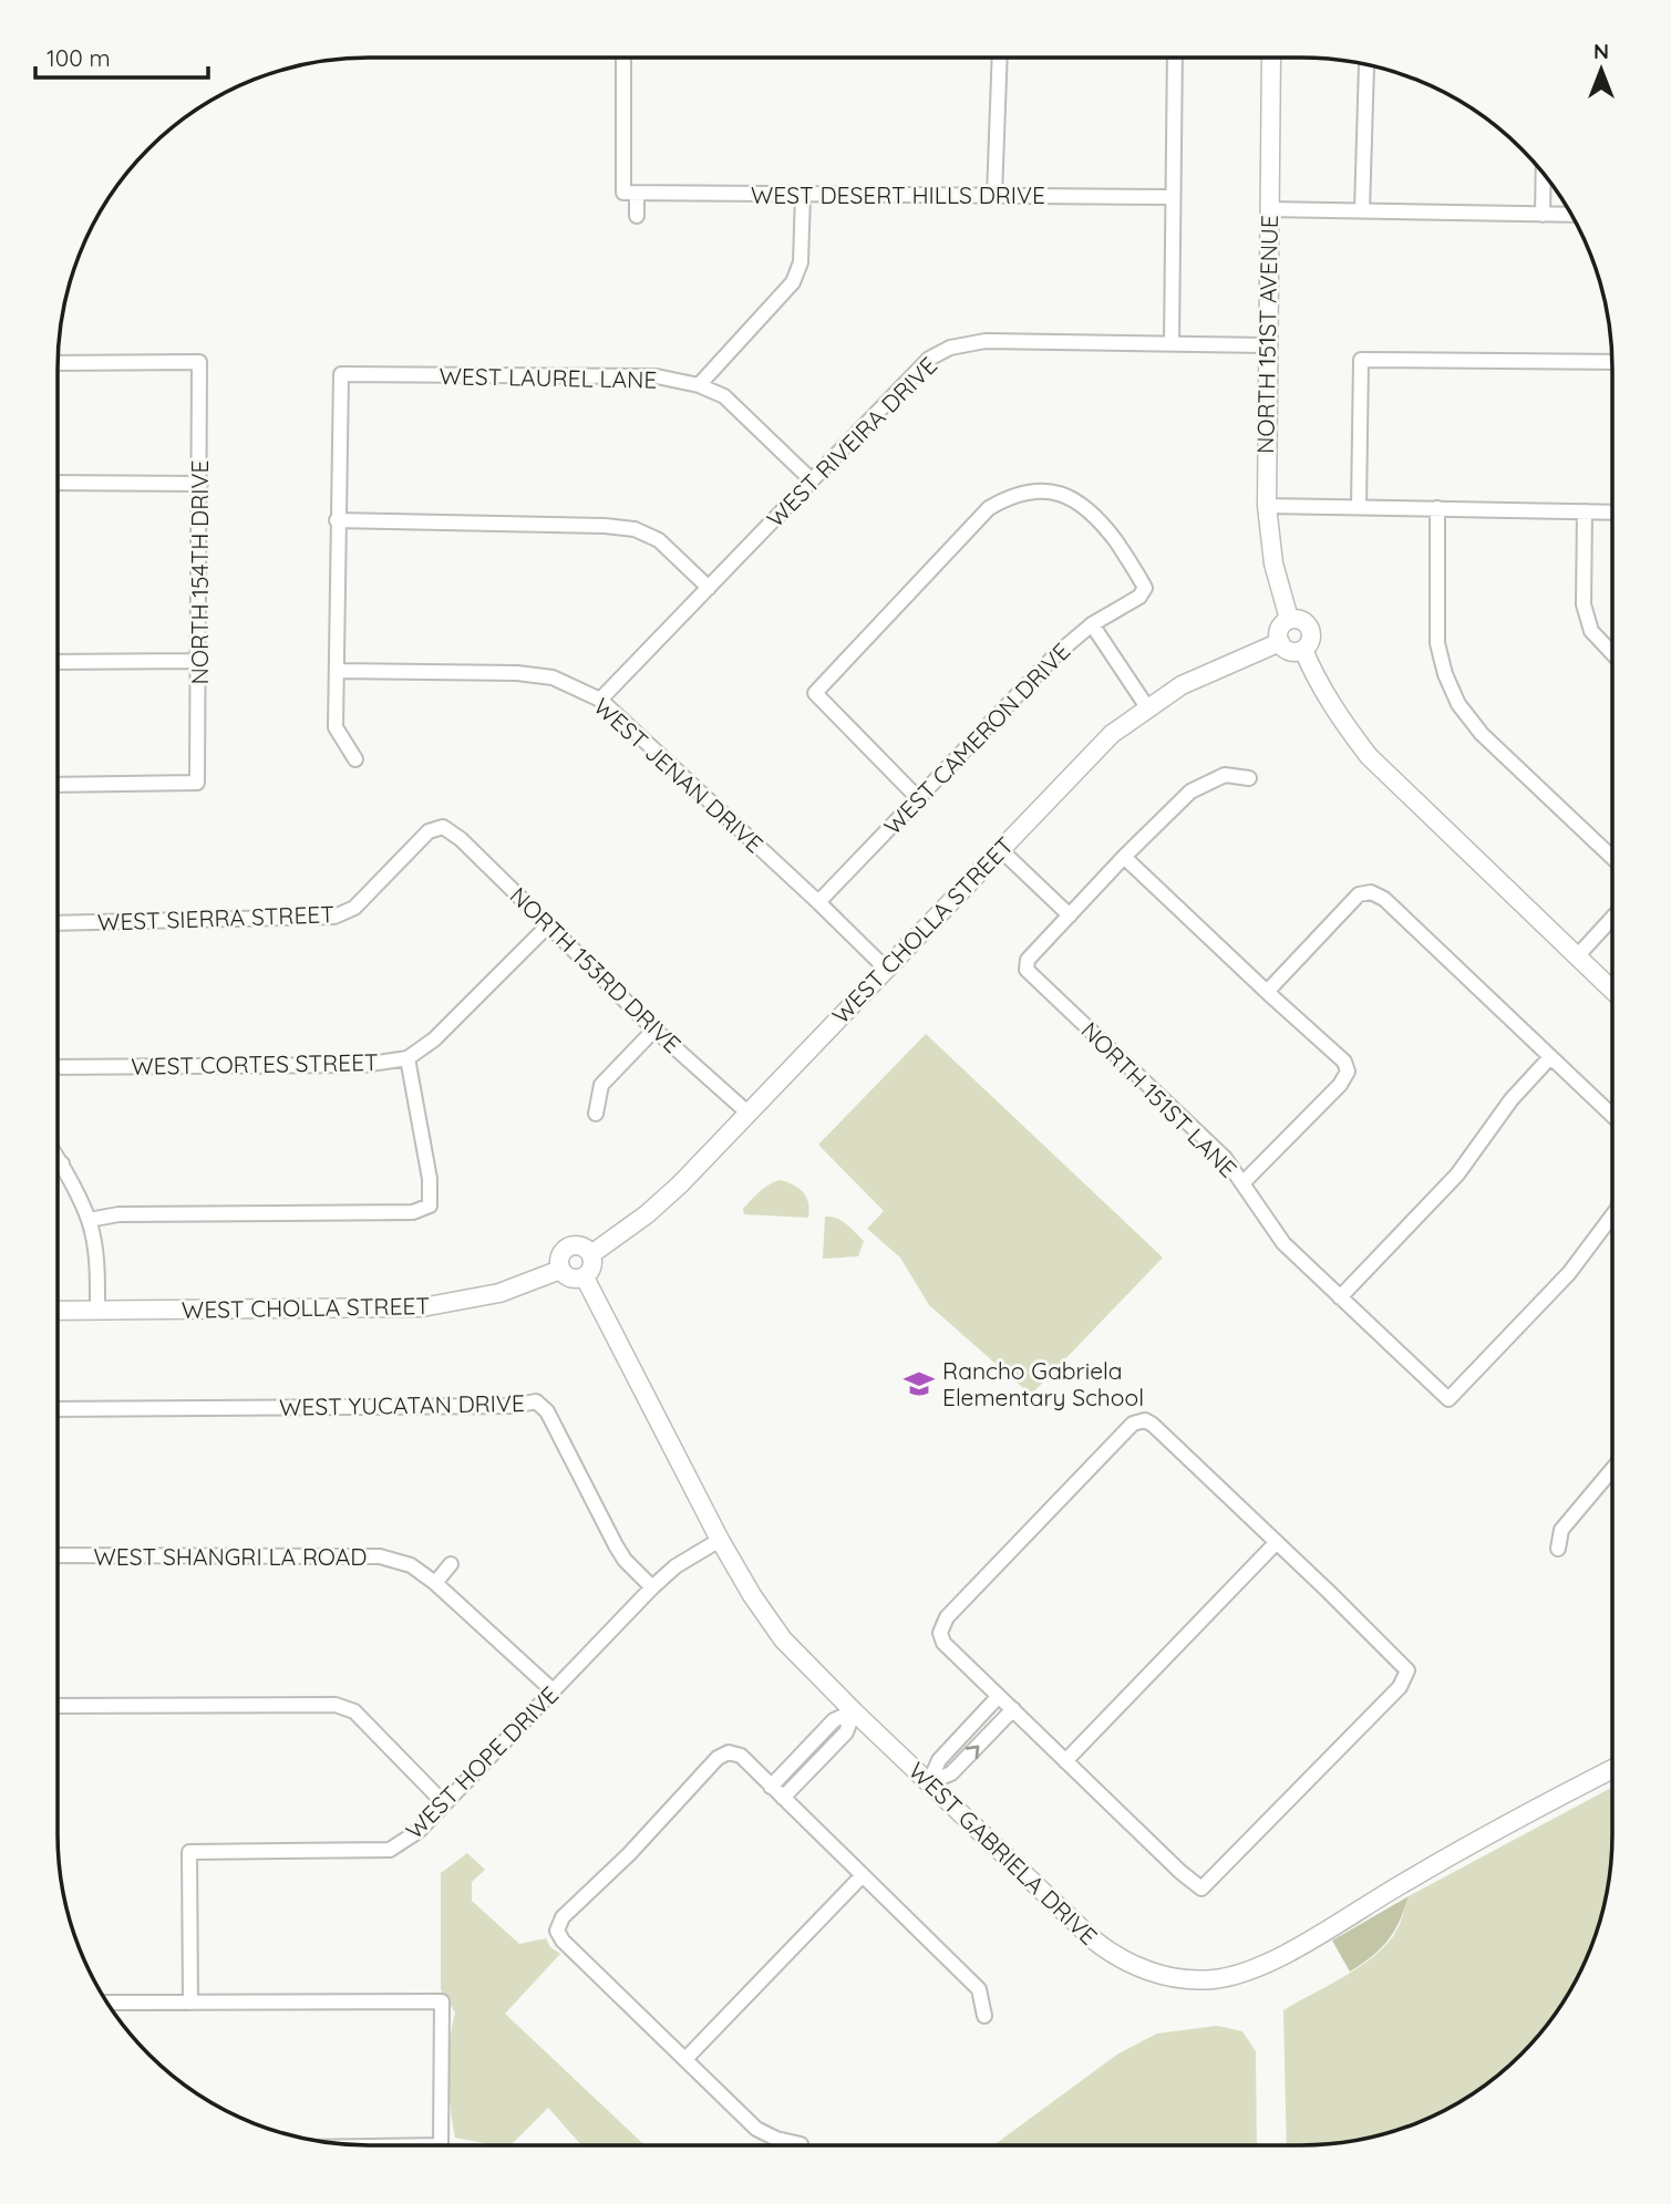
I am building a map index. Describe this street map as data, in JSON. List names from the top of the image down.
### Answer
{
  "streets": {
    "street": [
      "WEST DESERT HILLS DRIVE",
      "NORTH 151ST AVENUE",
      "WEST LAUREL LANE",
      "WEST RIVEIRA DRIVE",
      "NORTH 154TH DRIVE",
      "WEST CAMERON DRIVE",
      "WEST JENAN DRIVE",
      "WEST SIERRA STREET",
      "WEST CHOLLA STREET",
      "NORTH 153RD DRIVE",
      "WEST CORTES STREET",
      "NORTH 151ST LANE",
      "WEST YUCATAN DRIVE",
      "WEST SHANGRI LA ROAD",
      "WEST HOPE DRIVE",
      "WEST GABRIELA DRIVE"
    ]
  },
  "crossings": [
    ["NORTH 151ST AVENUE", "WEST RIVEIRA DRIVE"],
    ["NORTH 151ST AVENUE", "WEST CHOLLA STREET"],
    ["WEST LAUREL LANE", "WEST RIVEIRA DRIVE"],
    ["WEST RIVEIRA DRIVE", "WEST JENAN DRIVE"],
    ["WEST CAMERON DRIVE", "WEST JENAN DRIVE"],
    ["WEST JENAN DRIVE", "WEST CHOLLA STREET"],
    ["WEST SIERRA STREET", "NORTH 153RD DRIVE"],
    ["WEST CHOLLA STREET", "NORTH 153RD DRIVE"],
    ["WEST CHOLLA STREET", "WEST GABRIELA DRIVE"],
    ["NORTH 153RD DRIVE", "WEST CORTES STREET"],
    ["WEST YUCATAN DRIVE", "WEST HOPE DRIVE"],
    ["WEST SHANGRI LA ROAD", "WEST HOPE DRIVE"],
    ["WEST HOPE DRIVE", "WEST GABRIELA DRIVE"]
  ],
  "places": {
    "school or university": ["Rancho Gabriela Elementary School"]
  },
  "scale_bar": "100 m",
  "north": "top"
}
